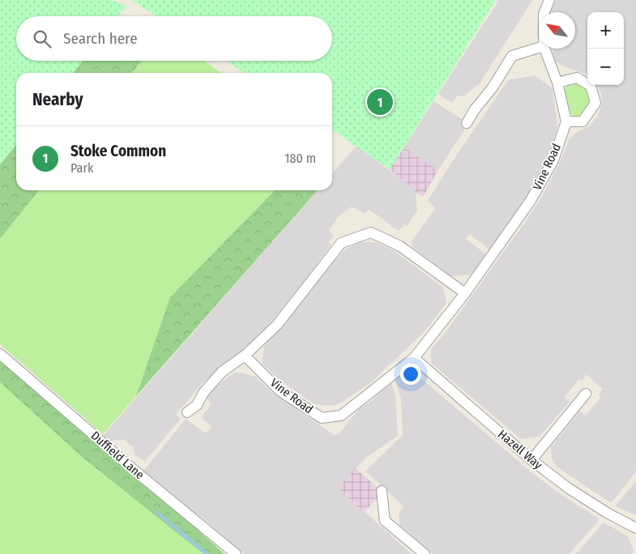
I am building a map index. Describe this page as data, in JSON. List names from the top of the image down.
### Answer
{
  "streets": {
    "street": ["Vine Road", "Hazell Way", "Duffield Lane"]
  },
  "crossings": [
    ["Vine Road", "Hazell Way"]
  ],
  "north": "top left",
  "page": {
    "map_buttons": ["+", "−"],
    "search": "Search here",
    "heading": "Nearby",
    "pins": "1",
    "list": [
      {
        "mark": "1",
        "name": "Stoke Common",
        "note": "Park",
        "value": "180 m"
      }
    ]
  }
}
